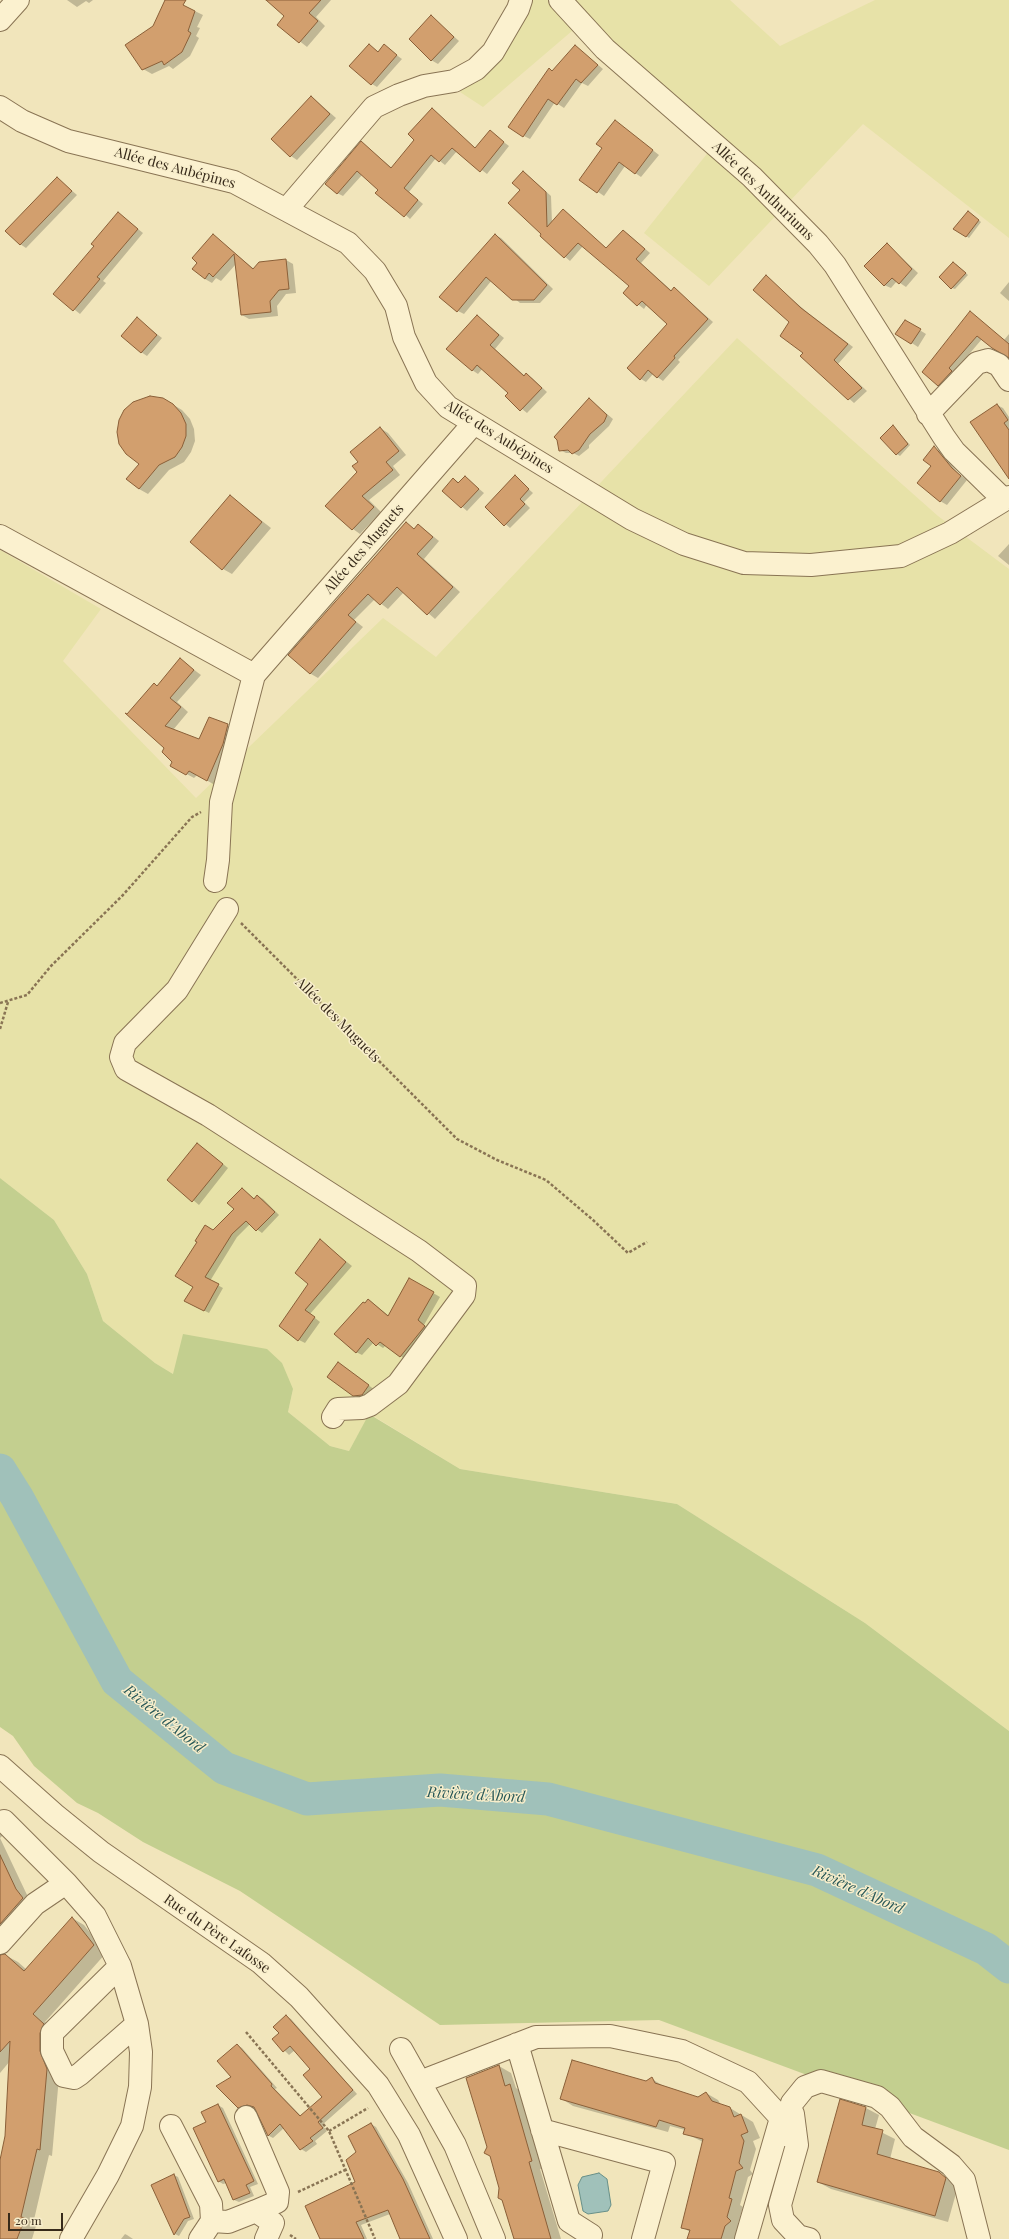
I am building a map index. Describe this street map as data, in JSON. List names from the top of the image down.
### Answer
{
  "streets": {
    "street": [
      "Allée des Aubépines",
      "Allée des Anthuriums",
      "Allée des Muguets",
      "Rue du Père Lafosse"
    ]
  },
  "crossings": [
    ["Allée des Aubépines", "Allée des Anthuriums"],
    ["Allée des Aubépines", "Allée des Muguets"]
  ],
  "water": ["Rivière d'Abord"],
  "scale_bar": "20 m"
}
